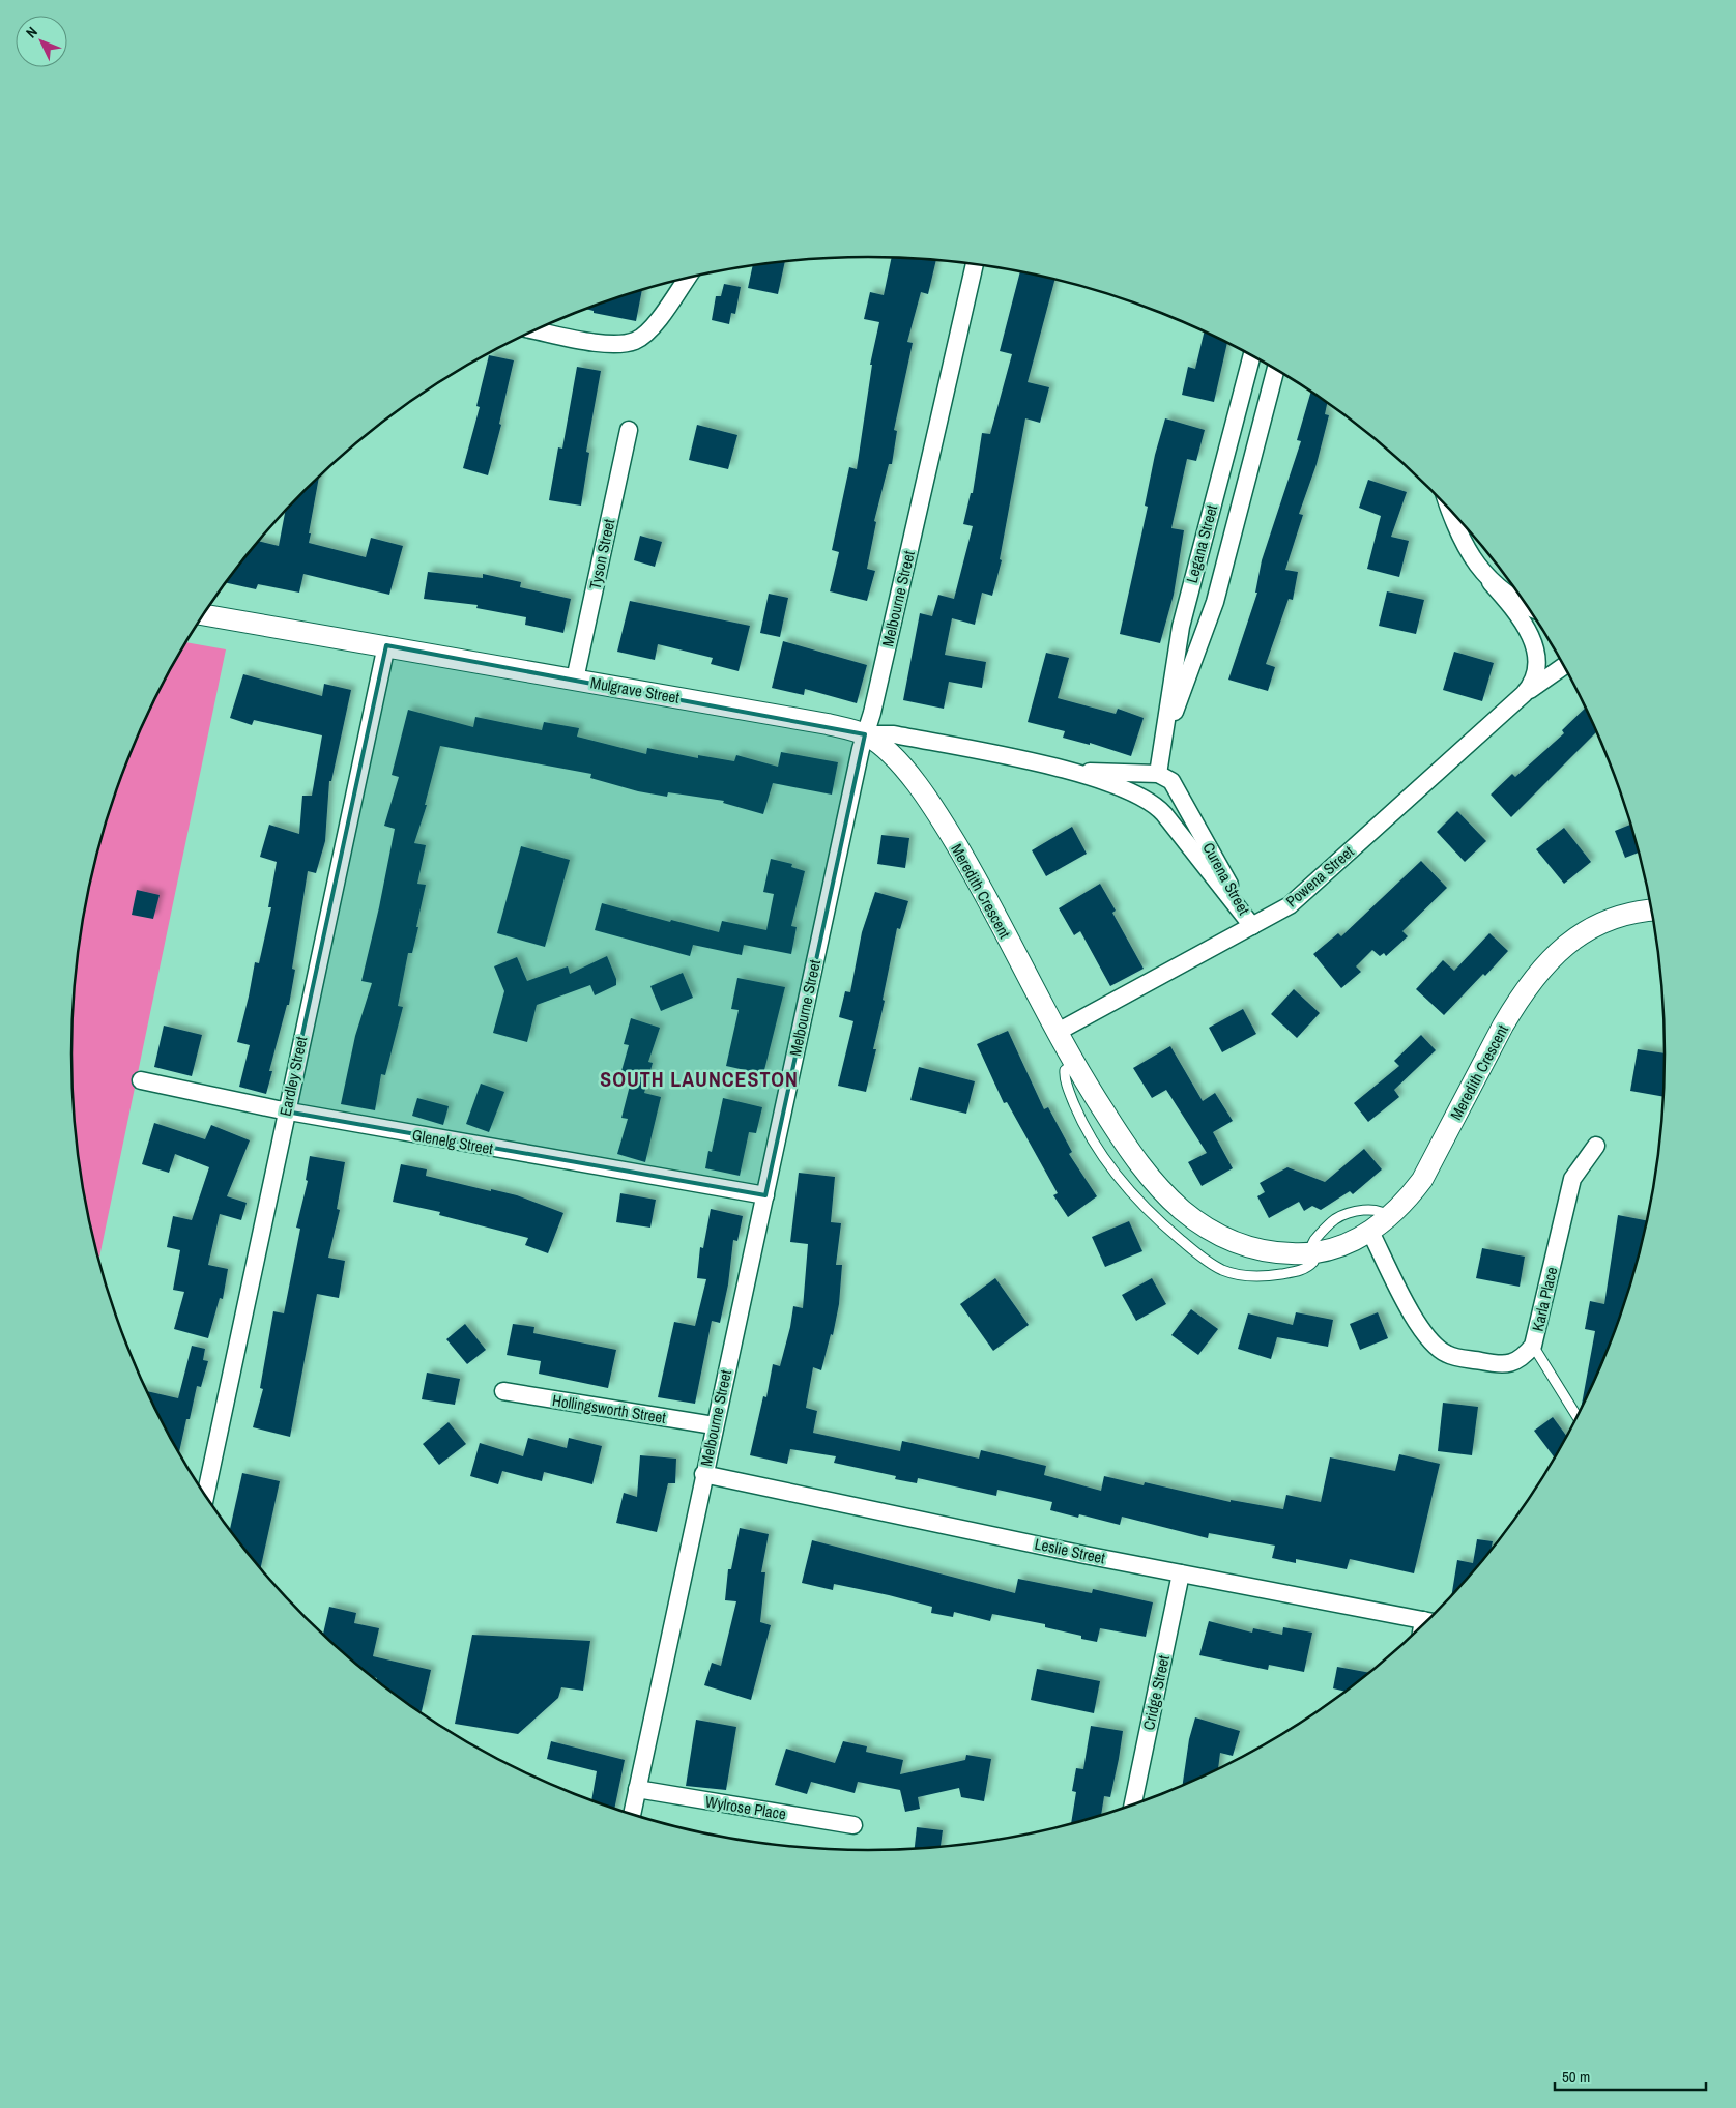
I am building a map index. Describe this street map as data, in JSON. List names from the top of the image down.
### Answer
{
  "streets": {
    "street": [
      "Legana Street",
      "Tyson Street",
      "Melbourne Street",
      "Mulgrave Street",
      "Powena Street",
      "Curena Street",
      "Meredith Crescent",
      "Eardley Street",
      "Glenelg Street",
      "Karla Place",
      "Hollingsworth Street",
      "Leslie Street",
      "Cridge Street",
      "Wylrose Place"
    ]
  },
  "crossings": [
    ["Legana Street", "Mulgrave Street"],
    ["Legana Street", "Curena Street"],
    ["Tyson Street", "Mulgrave Street"],
    ["Melbourne Street", "Mulgrave Street"],
    ["Melbourne Street", "Meredith Crescent"],
    ["Melbourne Street", "Glenelg Street"],
    ["Melbourne Street", "Hollingsworth Street"],
    ["Melbourne Street", "Leslie Street"],
    ["Melbourne Street", "Wylrose Place"],
    ["Mulgrave Street", "Curena Street"],
    ["Mulgrave Street", "Meredith Crescent"],
    ["Mulgrave Street", "Eardley Street"],
    ["Powena Street", "Curena Street"],
    ["Powena Street", "Meredith Crescent"],
    ["Meredith Crescent", "Karla Place"],
    ["Eardley Street", "Glenelg Street"],
    ["Leslie Street", "Cridge Street"]
  ],
  "districts": ["SOUTH LAUNCESTON"],
  "scale_bar": "50 m",
  "north": "top left"
}
